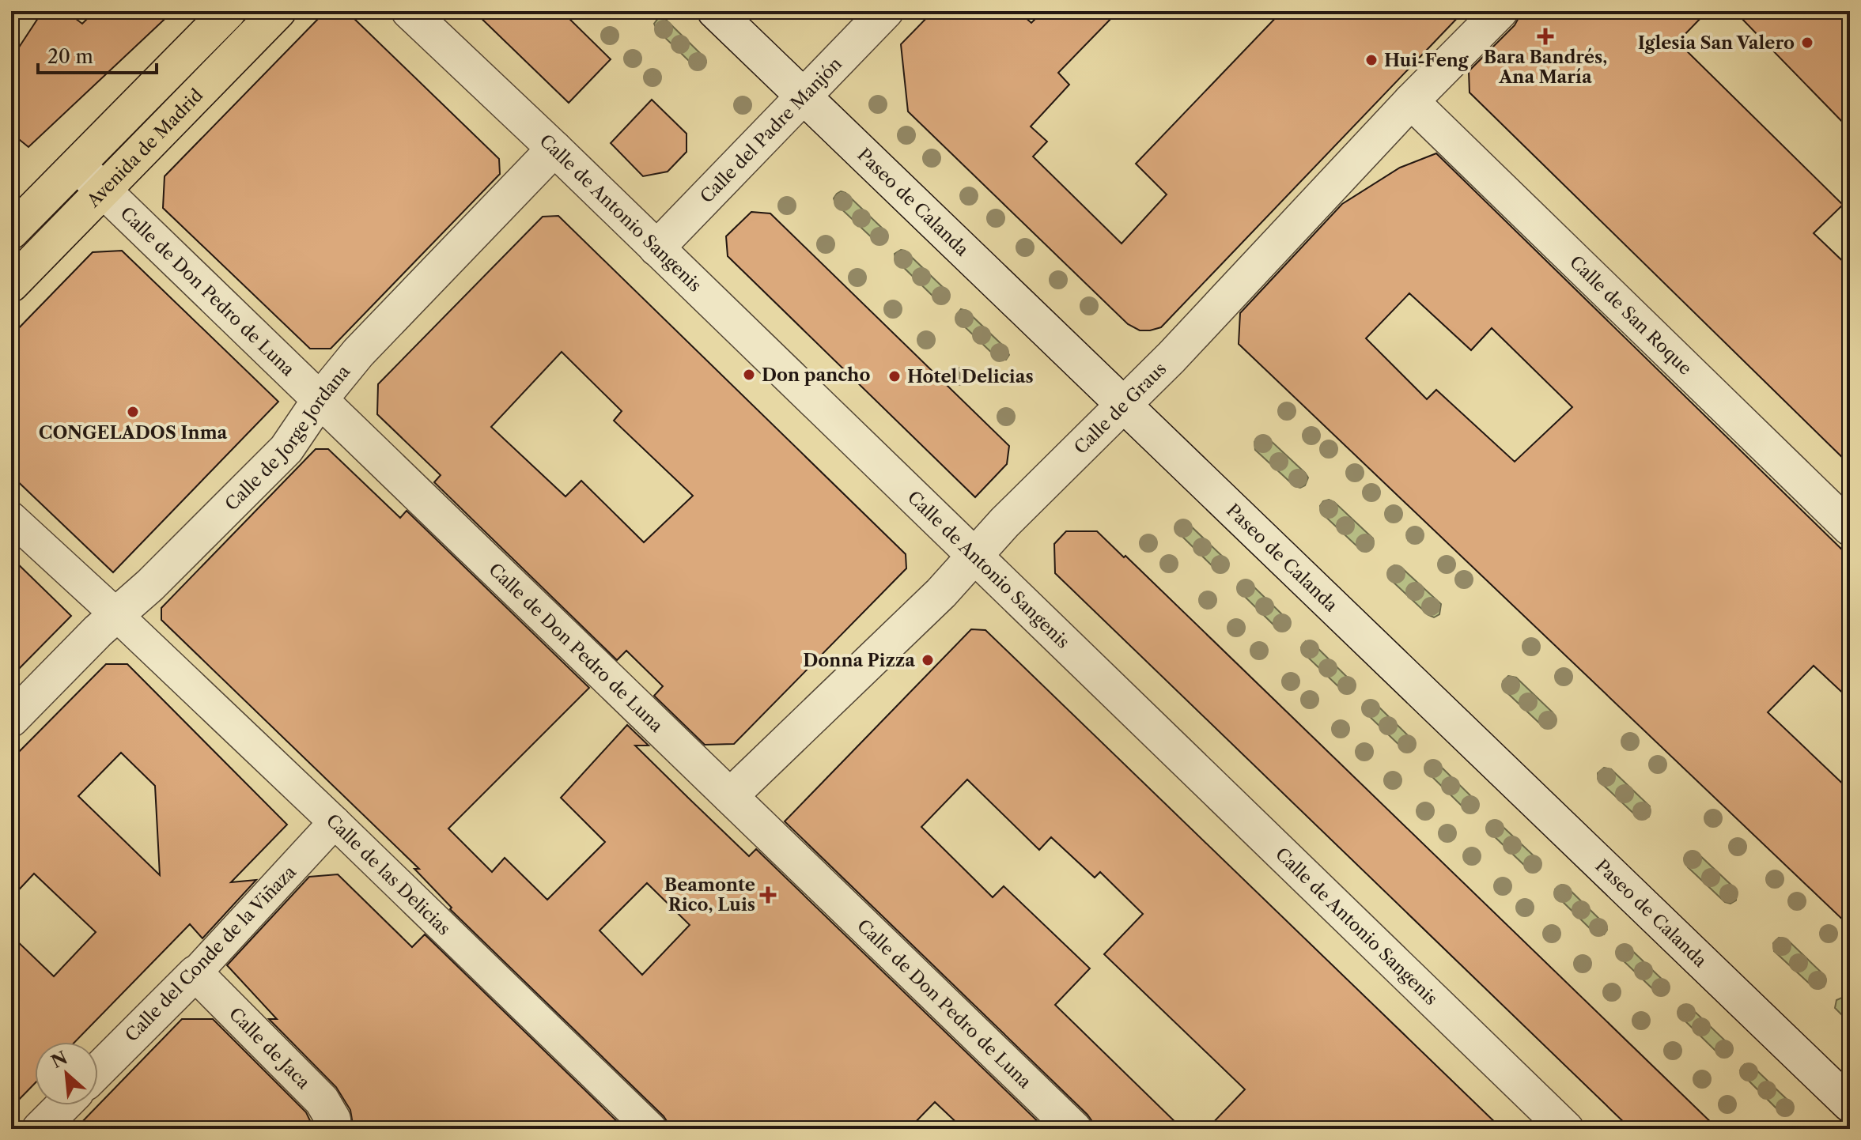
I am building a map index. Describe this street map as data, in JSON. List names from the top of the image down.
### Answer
{
  "streets": {
    "main road": ["Avenida de Madrid"],
    "street": [
      "Calle del Padre Manjón",
      "Paseo de Calanda",
      "Calle de Antonio Sangenis",
      "Calle de Don Pedro de Luna",
      "Calle de San Roque",
      "Calle de Graus",
      "Calle de Jorge Jordana",
      "Calle de las Delicias",
      "Calle del Conde de la Viñaza",
      "Calle de Jaca"
    ]
  },
  "crossings": [
    ["Calle del Padre Manjón", "Paseo de Calanda"],
    ["Calle del Padre Manjón", "Calle de Antonio Sangenis"],
    ["Avenida de Madrid", "Calle de Don Pedro de Luna"],
    ["Paseo de Calanda", "Calle de Graus"],
    ["Calle de Antonio Sangenis", "Calle de Graus"],
    ["Calle de Antonio Sangenis", "Calle de Jorge Jordana"],
    ["Calle de Don Pedro de Luna", "Calle de Graus"],
    ["Calle de Don Pedro de Luna", "Calle de Jorge Jordana"],
    ["Calle de San Roque", "Calle de Graus"],
    ["Calle de las Delicias", "Calle del Conde de la Viñaza"],
    ["Calle del Conde de la Viñaza", "Calle de Jaca"]
  ],
  "places": {
    "health": ["Bara Bandrés, Ana María", "Beamonte Rico, Luis"],
    "other": [
      "Iglesia San Valero",
      "Hui-Feng",
      "Don pancho",
      "Hotel Delicias",
      "CONGELADOS Inma",
      "Donna Pizza"
    ]
  },
  "scale_bar": "20 m",
  "north": "top left"
}
